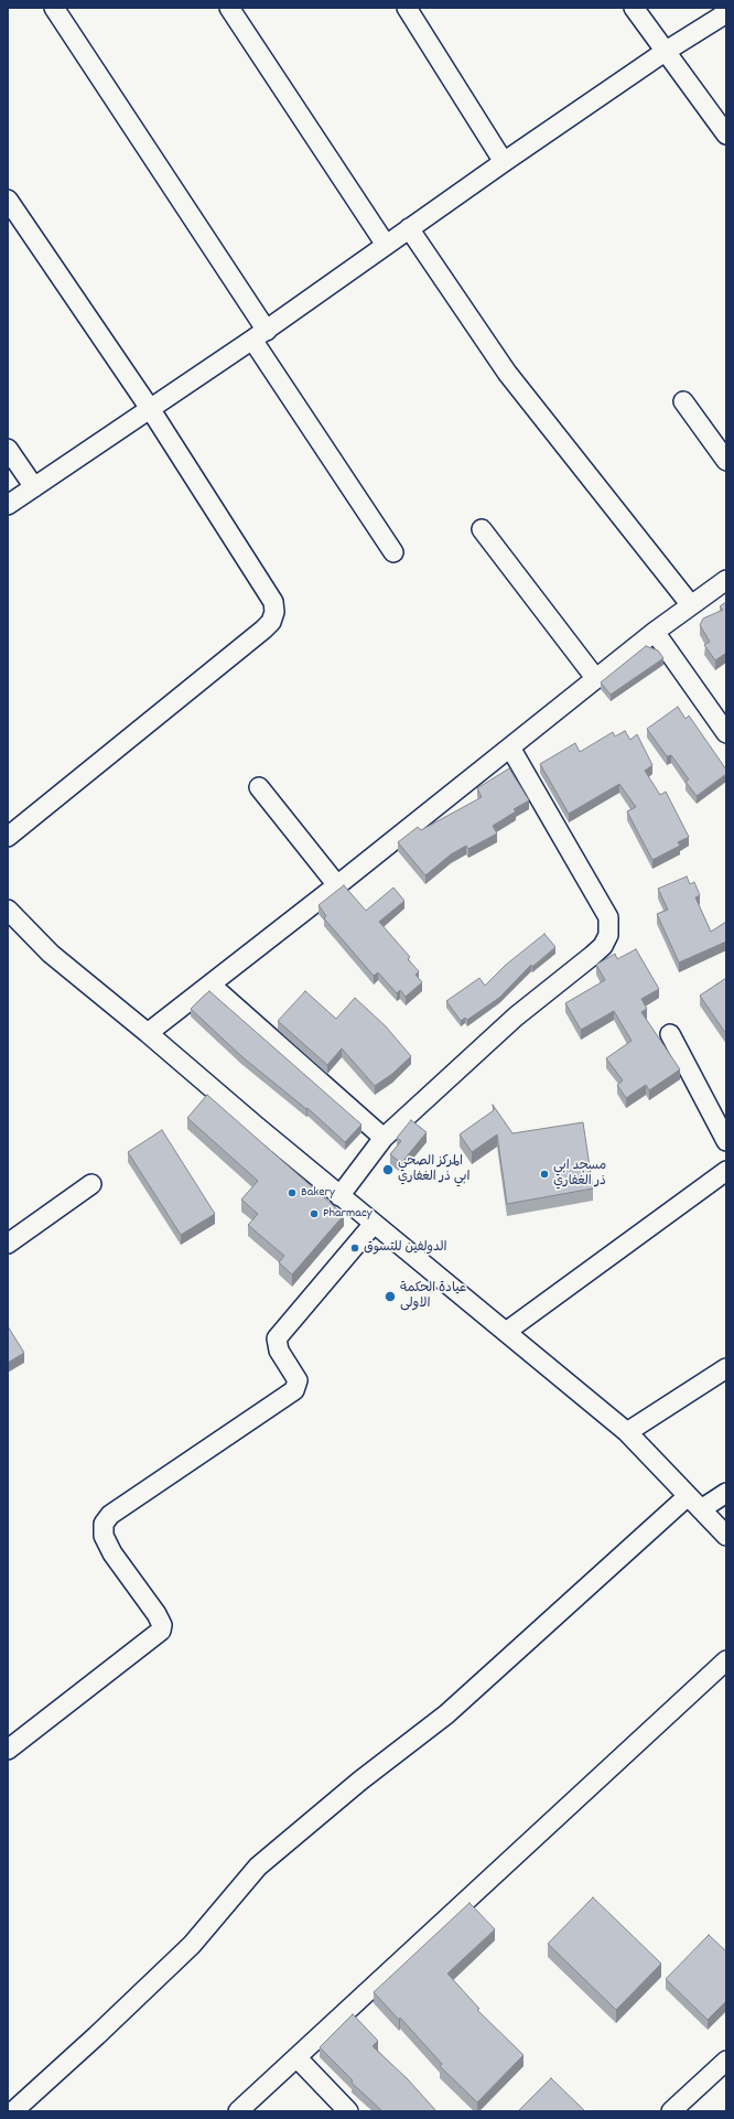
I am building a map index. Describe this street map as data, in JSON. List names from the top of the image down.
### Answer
{
  "places": [
    "المركز الصحي ابي ذر الغفاري",
    "مسجد ابي ذر الغفاري",
    "Bakery",
    "Pharmacy",
    "الدولفين للتسوق",
    "عيادة الحكمة الاولى"
  ]
}
